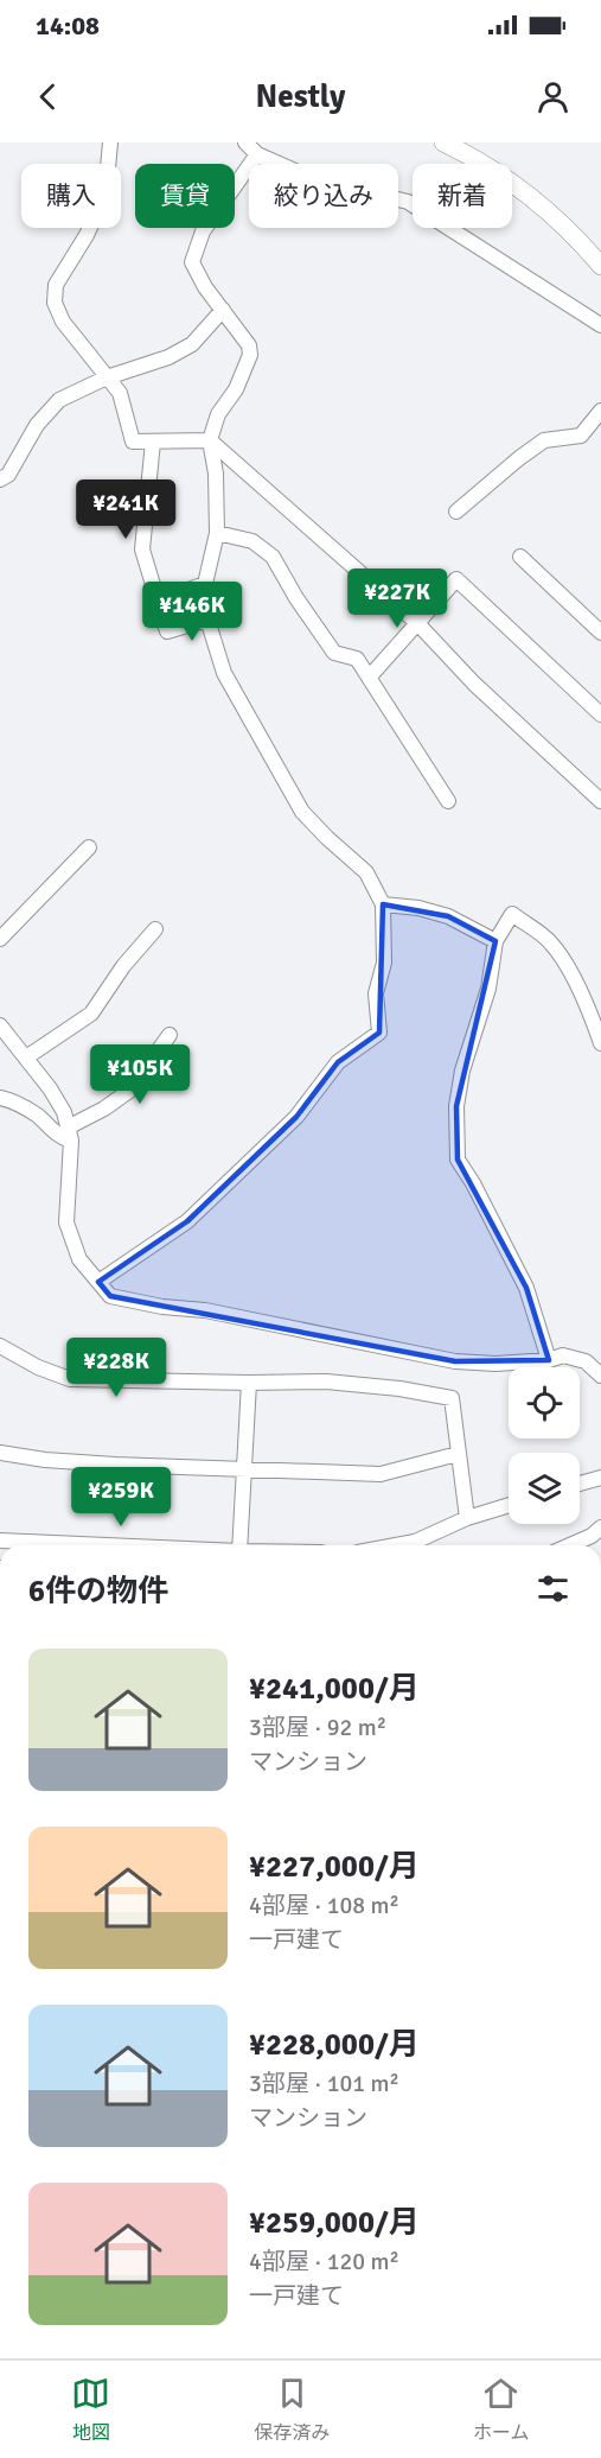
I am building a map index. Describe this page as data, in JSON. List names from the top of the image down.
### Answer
{
  "page": {
    "status": "14:08",
    "header": "Nestly",
    "chip": [
      "購入",
      "賃貸",
      "絞り込み",
      "新着"
    ],
    "price": [
      "¥241K",
      "¥227K",
      "¥146K",
      "¥105K",
      "¥228K",
      "¥259K"
    ],
    "heading": "6件の物件",
    "list": [
      {
        "name": "¥241,000/月",
        "note": "3部屋 · 92 m² · マンション"
      },
      {
        "name": "¥227,000/月",
        "note": "4部屋 · 108 m² · 一戸建て"
      },
      {
        "name": "¥228,000/月",
        "note": "3部屋 · 101 m² · マンション"
      },
      {
        "name": "¥259,000/月",
        "note": "4部屋 · 120 m² · 一戸建て"
      }
    ],
    "tabs": ["地図", "保存済み", "ホーム"]
  }
}
